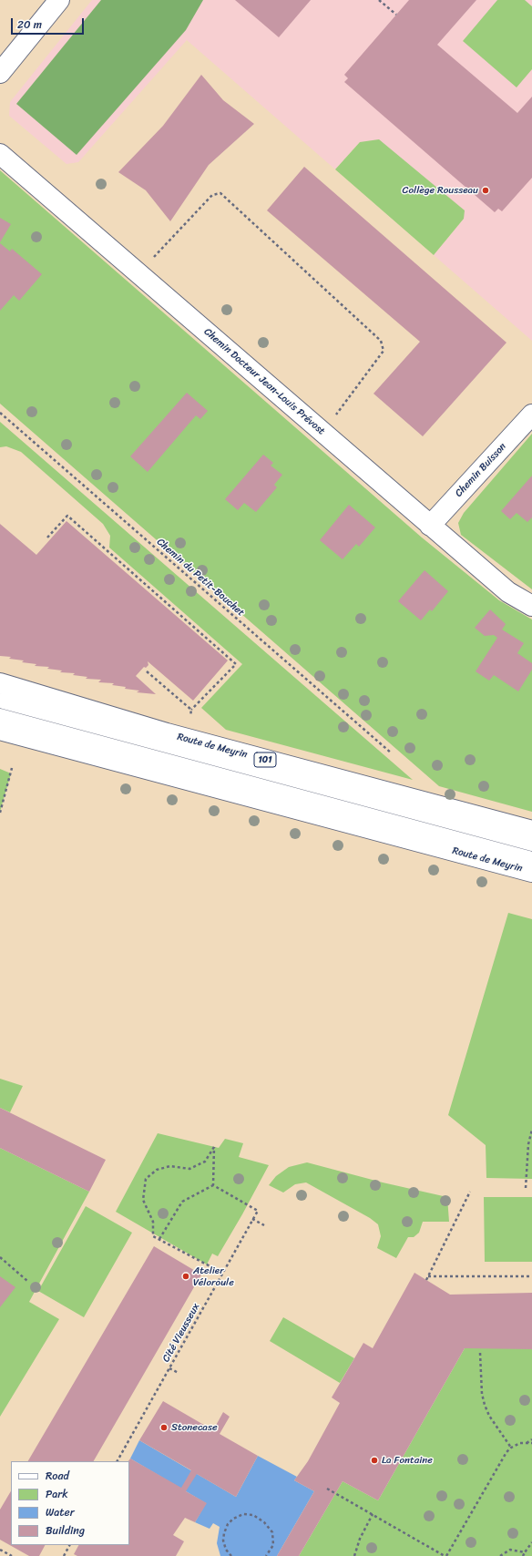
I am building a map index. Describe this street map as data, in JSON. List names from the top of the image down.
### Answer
{
  "streets": {
    "main road": [
      "Chemin Docteur Jean-Louis Prévost",
      "Chemin Buisson",
      "Route de Meyrin",
      "101"
    ],
    "path": ["Chemin du Petit-Bouchet", "Cité Vieusseux"]
  },
  "crossings": [
    ["Chemin Docteur Jean-Louis Prévost", "Chemin Buisson"]
  ],
  "places": [
    "Collège Rousseau",
    "Atelier Véloroule",
    "Stonecase",
    "La Fontaine"
  ],
  "legend": [
    "Road",
    "Park",
    "Water",
    "Building"
  ],
  "scale_bar": "20 m"
}
